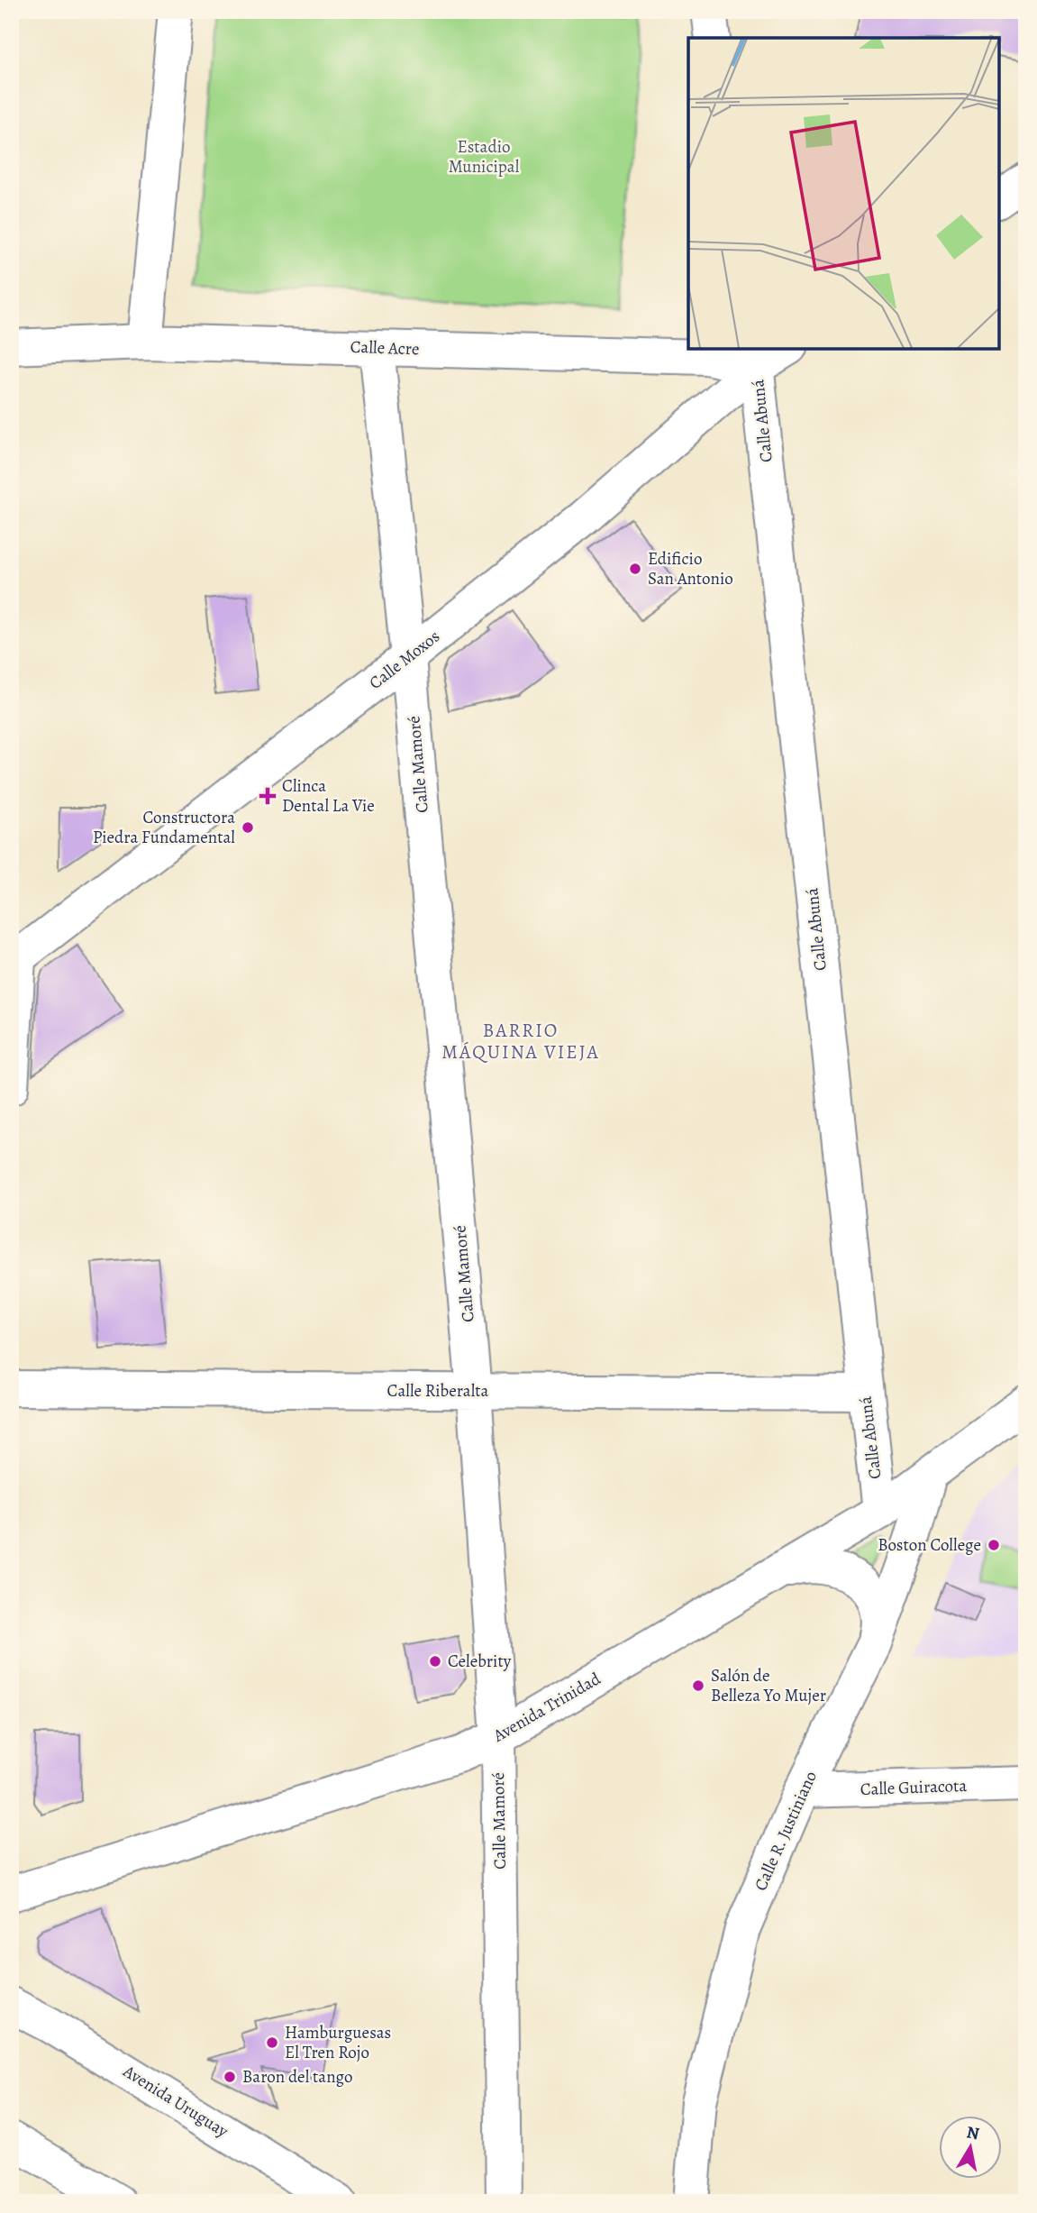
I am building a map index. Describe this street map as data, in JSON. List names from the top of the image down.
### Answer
{
  "streets": {
    "street": [
      "Calle Acre",
      "Calle Abuná",
      "Calle Moxos",
      "Calle Mamoré",
      "Calle Riberalta",
      "Avenida Trinidad",
      "Calle Guiracota",
      "Calle R. Justiniano",
      "Avenida Uruguay"
    ]
  },
  "crossings": [
    ["Calle Acre", "Calle Abuná"],
    ["Calle Acre", "Calle Moxos"],
    ["Calle Acre", "Calle Mamoré"],
    ["Calle Abuná", "Calle Moxos"],
    ["Calle Abuná", "Calle Riberalta"],
    ["Calle Abuná", "Avenida Trinidad"],
    ["Calle Moxos", "Calle Mamoré"],
    ["Calle Mamoré", "Calle Riberalta"],
    ["Calle Mamoré", "Avenida Trinidad"],
    ["Avenida Trinidad", "Calle R. Justiniano"],
    ["Calle Guiracota", "Calle R. Justiniano"]
  ],
  "districts": ["BARRIO MÁQUINA VIEJA"],
  "parks": ["Estadio Municipal"],
  "places": {
    "other": [
      "Edificio San Antonio",
      "Constructora Piedra Fundamental",
      "Boston College",
      "Celebrity",
      "Salón de Belleza Yo Mujer",
      "Hamburguesas El Tren Rojo",
      "Baron del tango"
    ],
    "health": ["Clinca Dental La Vie"]
  },
  "north": "top"
}
